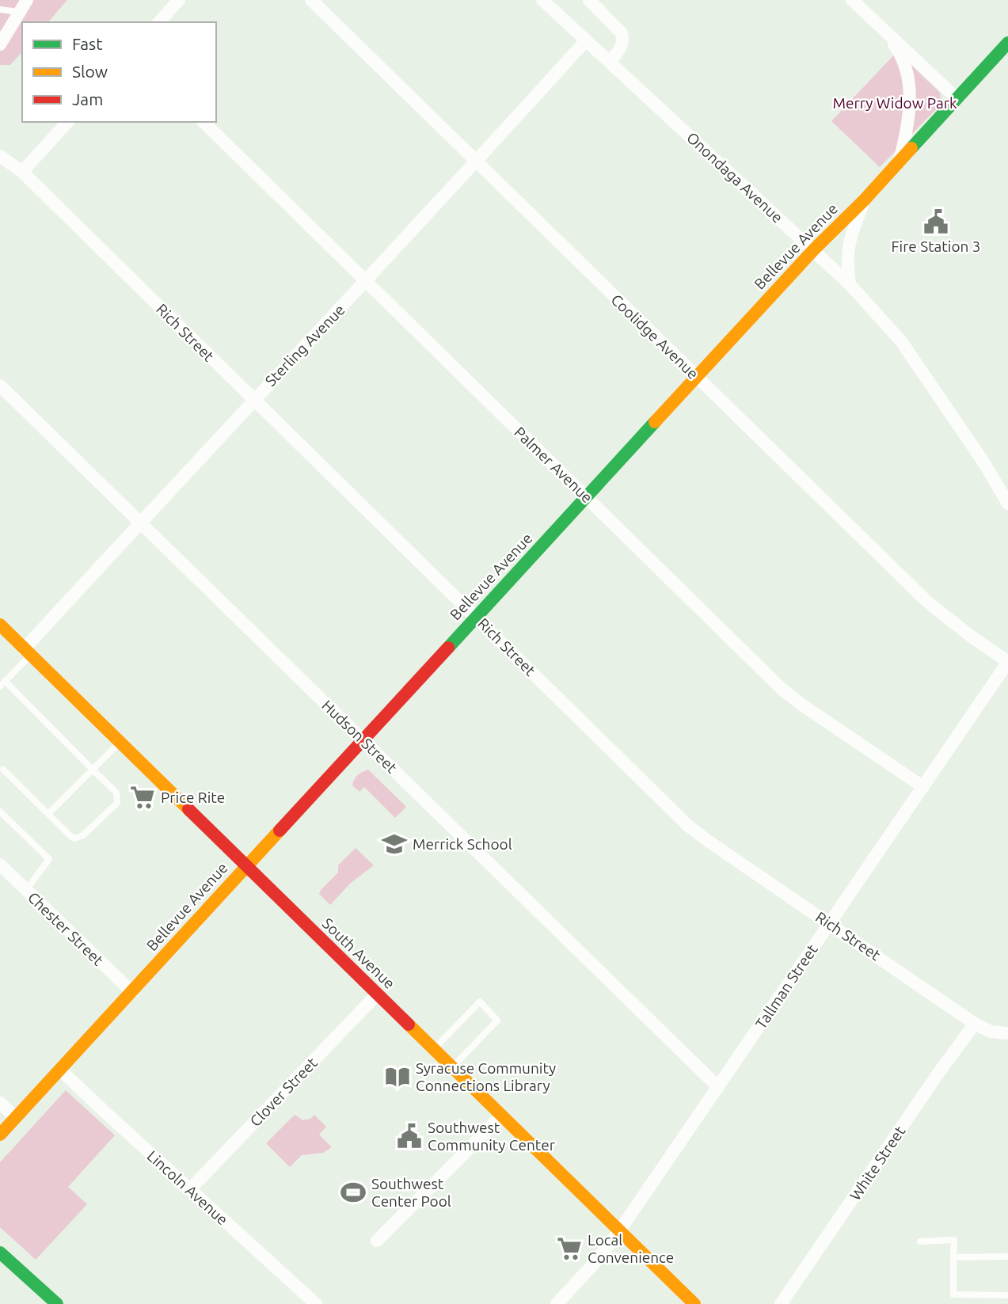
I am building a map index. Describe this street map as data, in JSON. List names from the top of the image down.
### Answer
{
  "streets": {
    "street": [
      "Onondaga Avenue",
      "Bellevue Avenue",
      "Rich Street",
      "Coolidge Avenue",
      "Sterling Avenue",
      "Palmer Avenue",
      "Hudson Street",
      "Chester Street",
      "South Avenue",
      "Tallman Street",
      "Clover Street",
      "White Street",
      "Lincoln Avenue"
    ]
  },
  "crossings": [
    ["Onondaga Avenue", "Bellevue Avenue"],
    ["Onondaga Avenue", "Sterling Avenue"],
    ["Bellevue Avenue", "Rich Street"],
    ["Bellevue Avenue", "Coolidge Avenue"],
    ["Bellevue Avenue", "Palmer Avenue"],
    ["Bellevue Avenue", "Hudson Street"],
    ["Bellevue Avenue", "Chester Street"],
    ["Bellevue Avenue", "South Avenue"],
    ["Bellevue Avenue", "Lincoln Avenue"],
    ["Rich Street", "Sterling Avenue"],
    ["Rich Street", "Tallman Street"],
    ["Rich Street", "White Street"],
    ["Coolidge Avenue", "Sterling Avenue"],
    ["Coolidge Avenue", "Tallman Street"],
    ["Sterling Avenue", "Palmer Avenue"],
    ["Sterling Avenue", "Hudson Street"],
    ["Sterling Avenue", "South Avenue"],
    ["Palmer Avenue", "Tallman Street"],
    ["Hudson Street", "Tallman Street"],
    ["South Avenue", "Tallman Street"],
    ["South Avenue", "Clover Street"],
    ["Clover Street", "Lincoln Avenue"]
  ],
  "parks": ["Merry Widow Park"],
  "places": {
    "public building": ["Fire Station 3", "Southwest Community Center"],
    "supermarket": ["Price Rite", "Local Convenience"],
    "school or university": ["Merrick School"],
    "library": ["Syracuse Community Connections Library"],
    "sports": ["Southwest Center Pool"]
  },
  "legend": ["Fast", "Slow", "Jam"]
}
